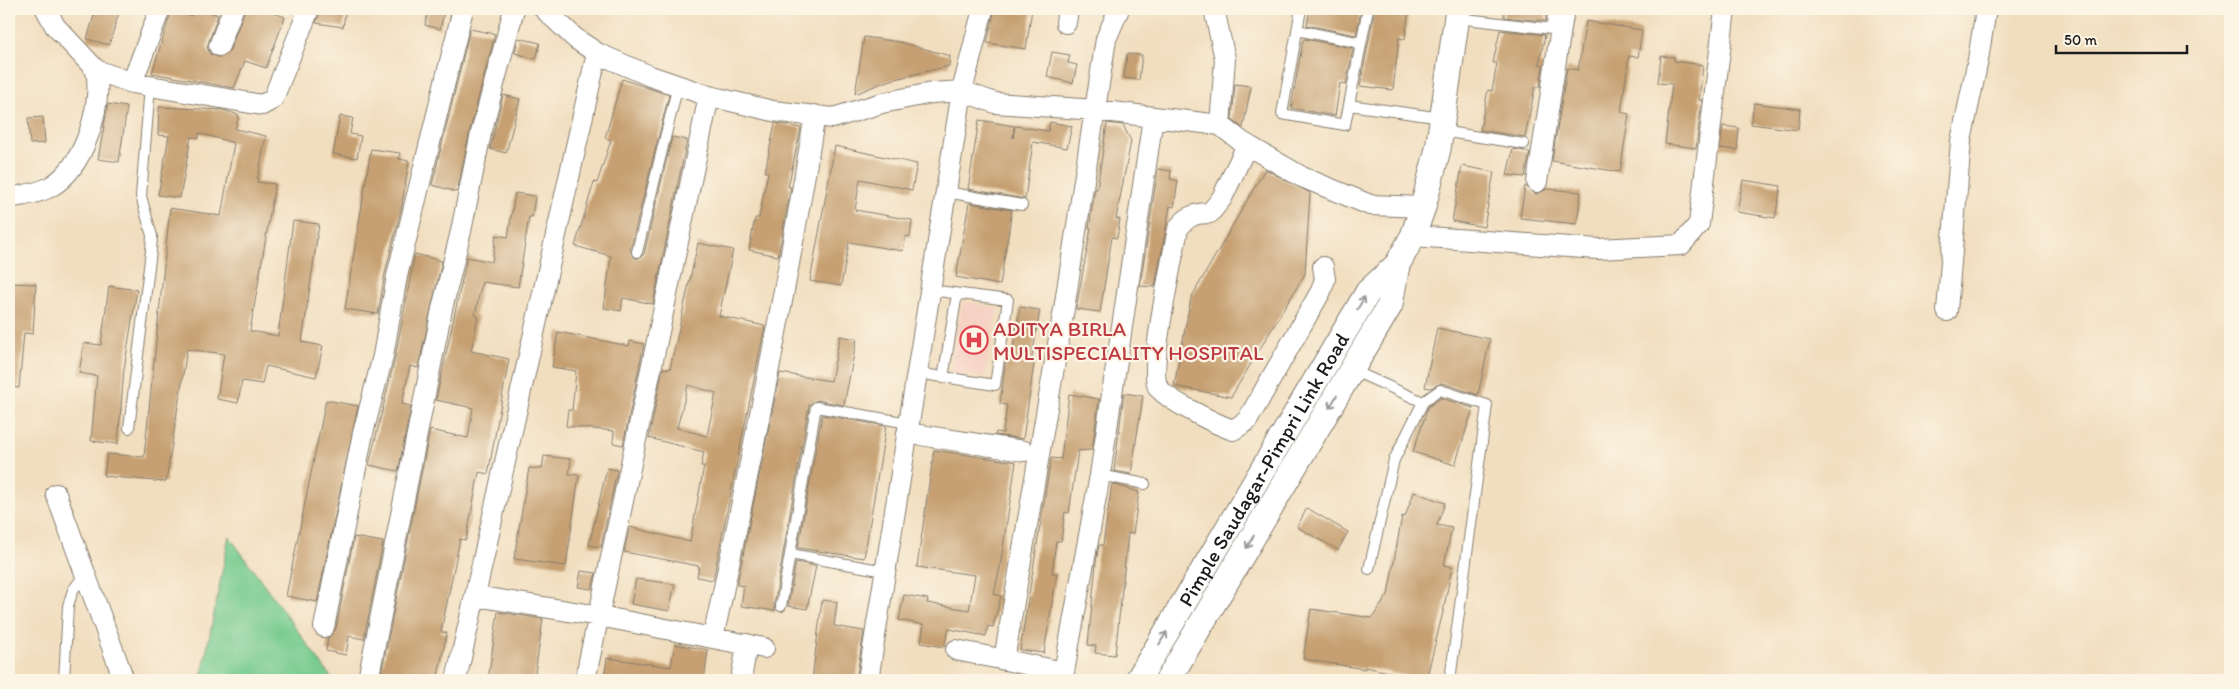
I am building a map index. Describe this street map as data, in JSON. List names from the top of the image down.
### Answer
{
  "streets": {
    "street": ["Pimple Saudagar-Pimpri Link Road"]
  },
  "places": {
    "hospital": ["ADITYA BIRLA MULTISPECIALITY HOSPITAL"]
  },
  "scale_bar": "50 m"
}
